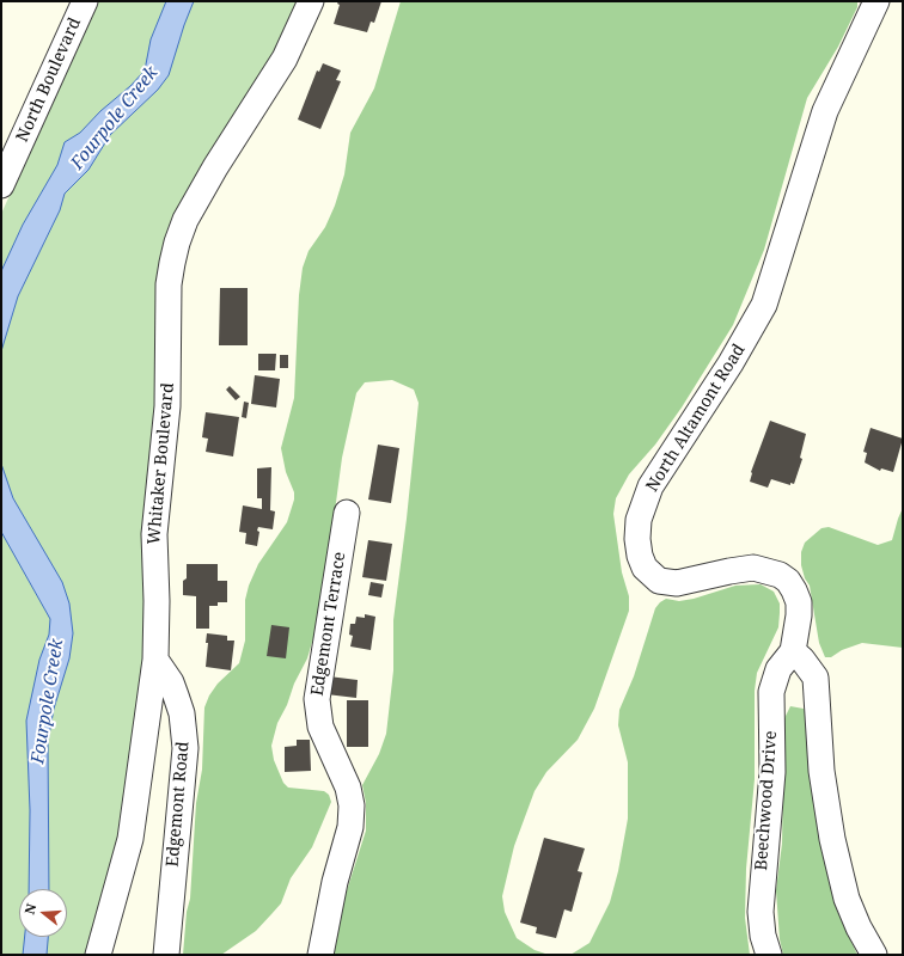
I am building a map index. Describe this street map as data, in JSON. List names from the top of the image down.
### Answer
{
  "streets": {
    "street": [
      "North Boulevard",
      "North Altamont Road",
      "Whitaker Boulevard",
      "Edgemont Terrace",
      "Beechwood Drive",
      "Edgemont Road"
    ]
  },
  "crossings": [
    ["North Altamont Road", "Beechwood Drive"],
    ["Whitaker Boulevard", "Edgemont Road"]
  ],
  "water": ["Fourpole Creek"],
  "north": "left"
}
